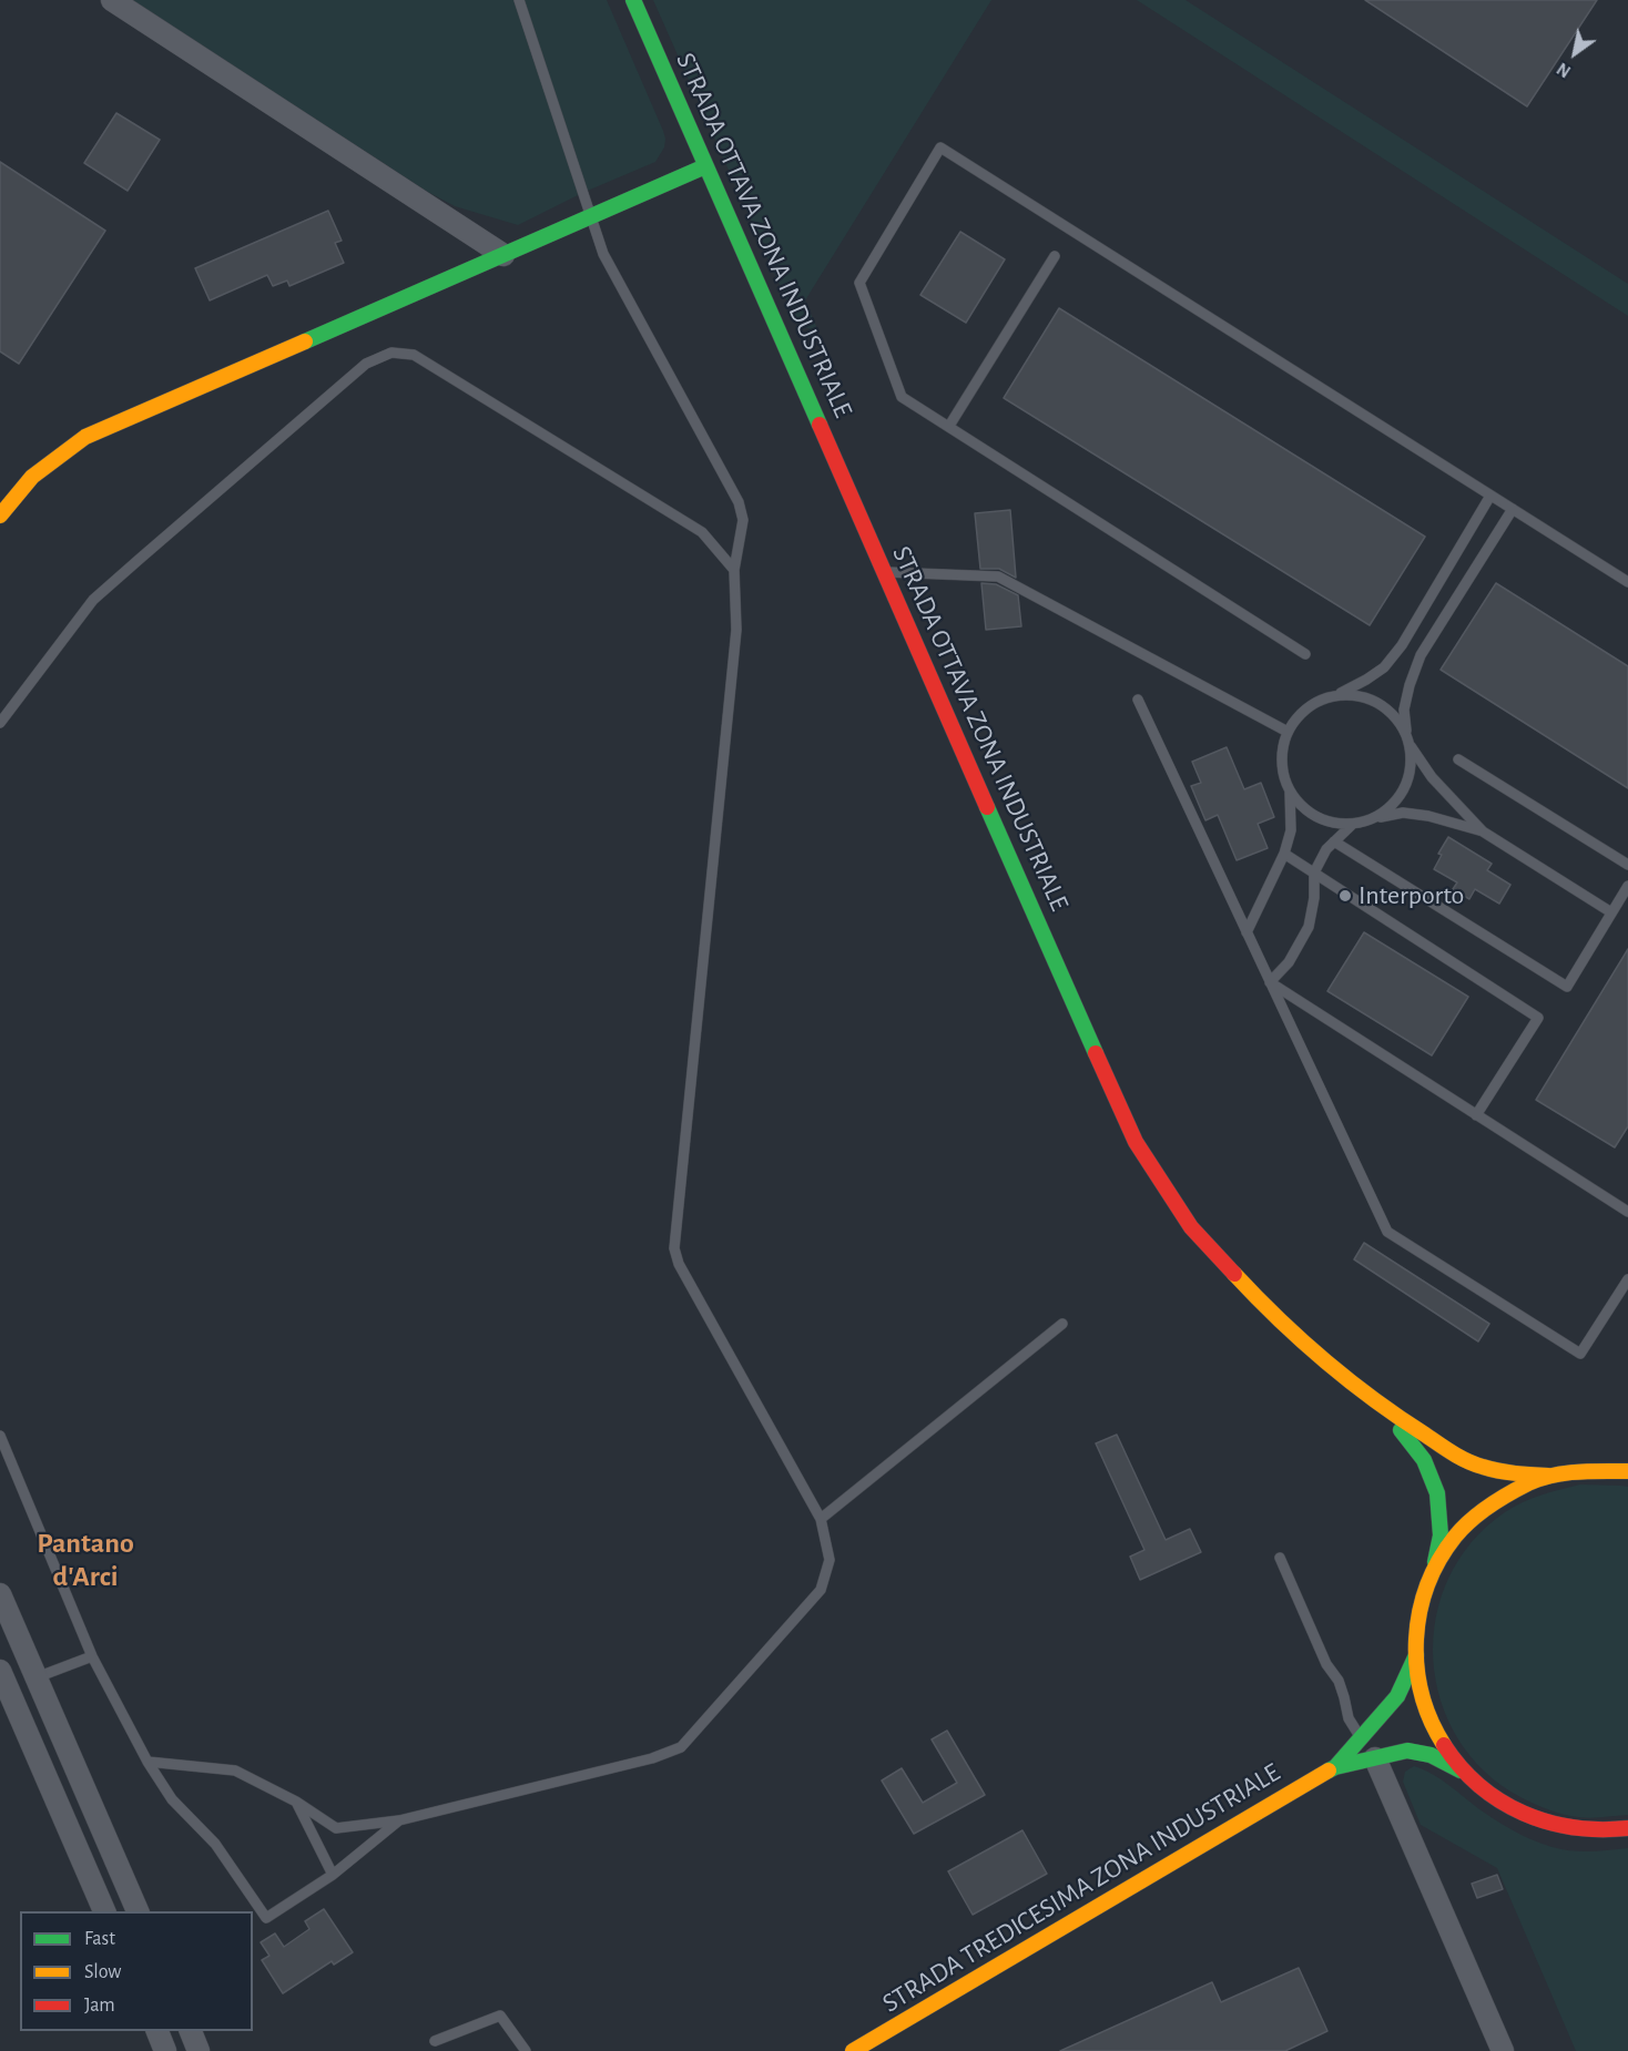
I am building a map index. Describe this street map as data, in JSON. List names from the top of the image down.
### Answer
{
  "streets": {
    "main road": ["STRADA OTTAVA ZONA INDUSTRIALE", "STRADA TREDICESIMA ZONA INDUSTRIALE"]
  },
  "districts": ["Pantano d'Arci"],
  "places": ["Interporto"],
  "legend": ["Fast", "Slow", "Jam"],
  "north": "bottom left"
}
